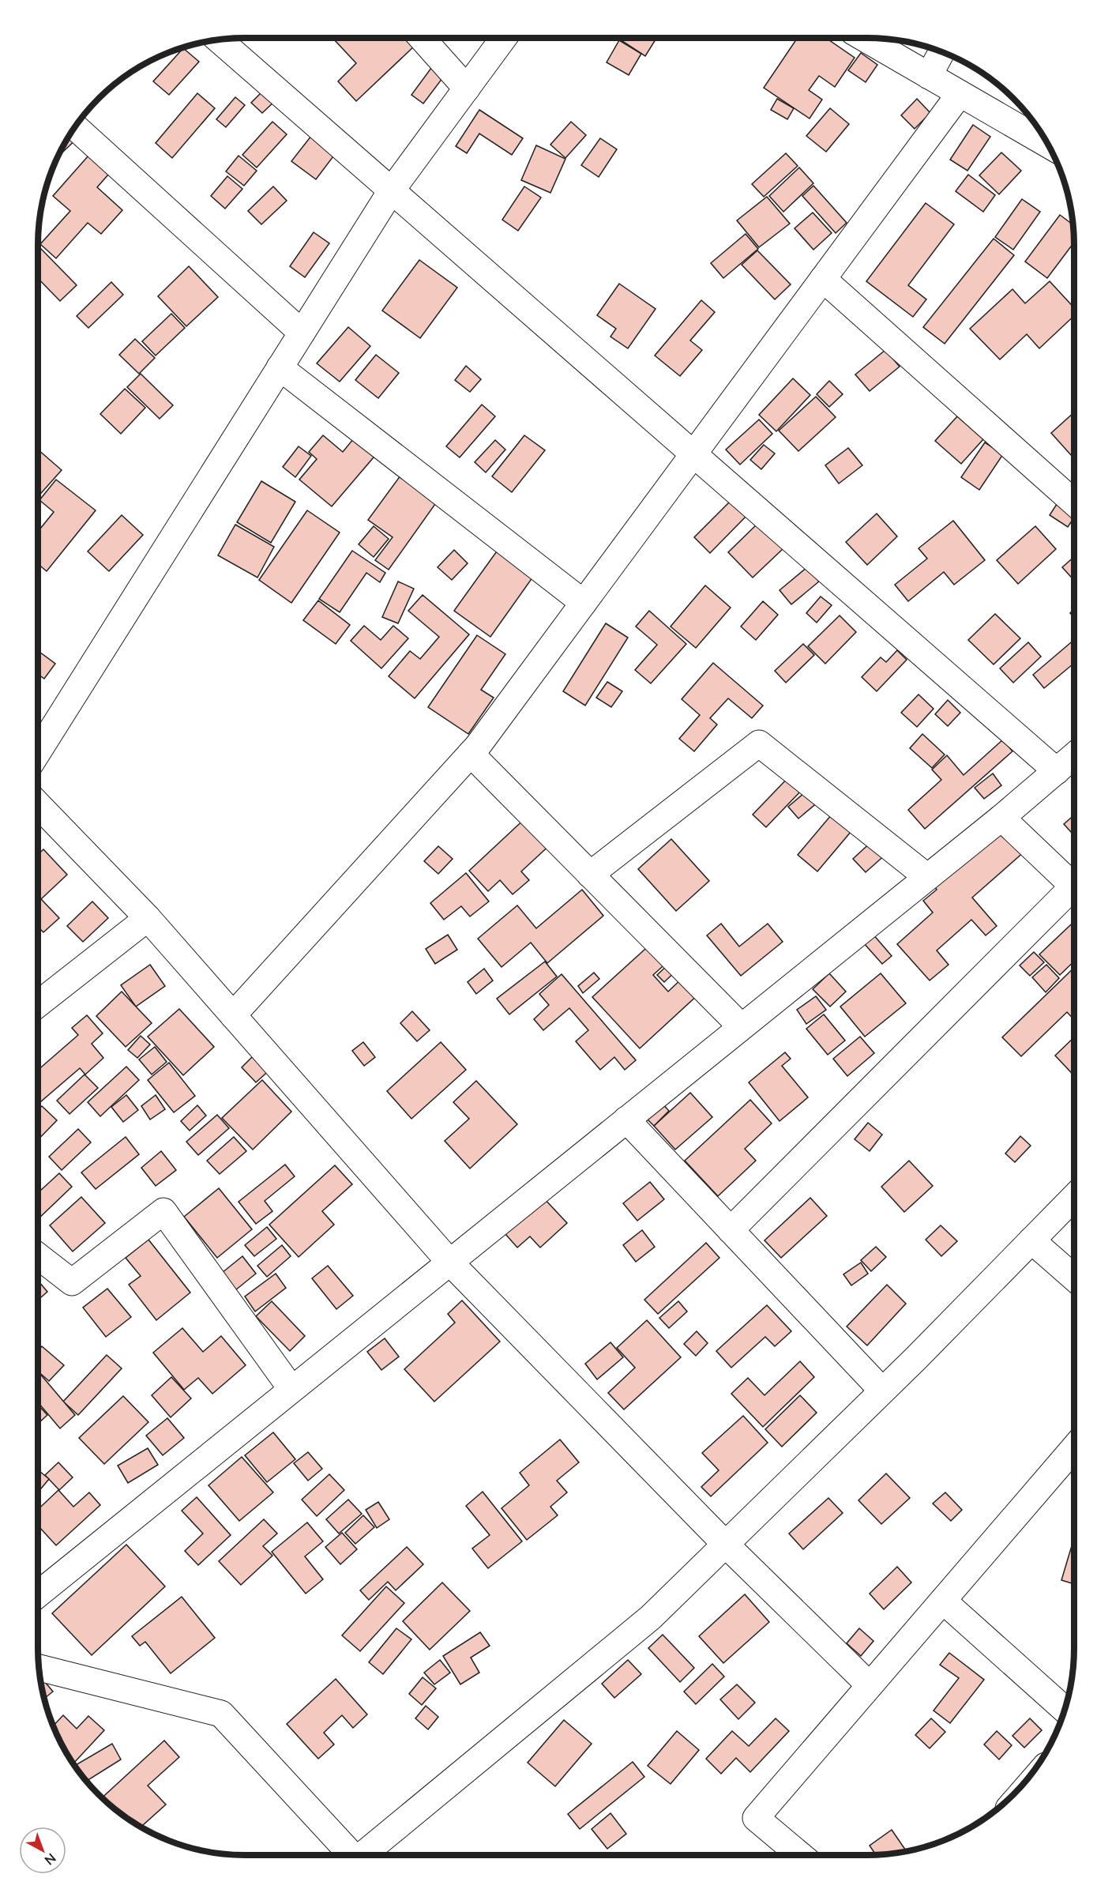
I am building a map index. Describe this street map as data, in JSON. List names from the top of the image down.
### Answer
{
  "north": "bottom right"
}
